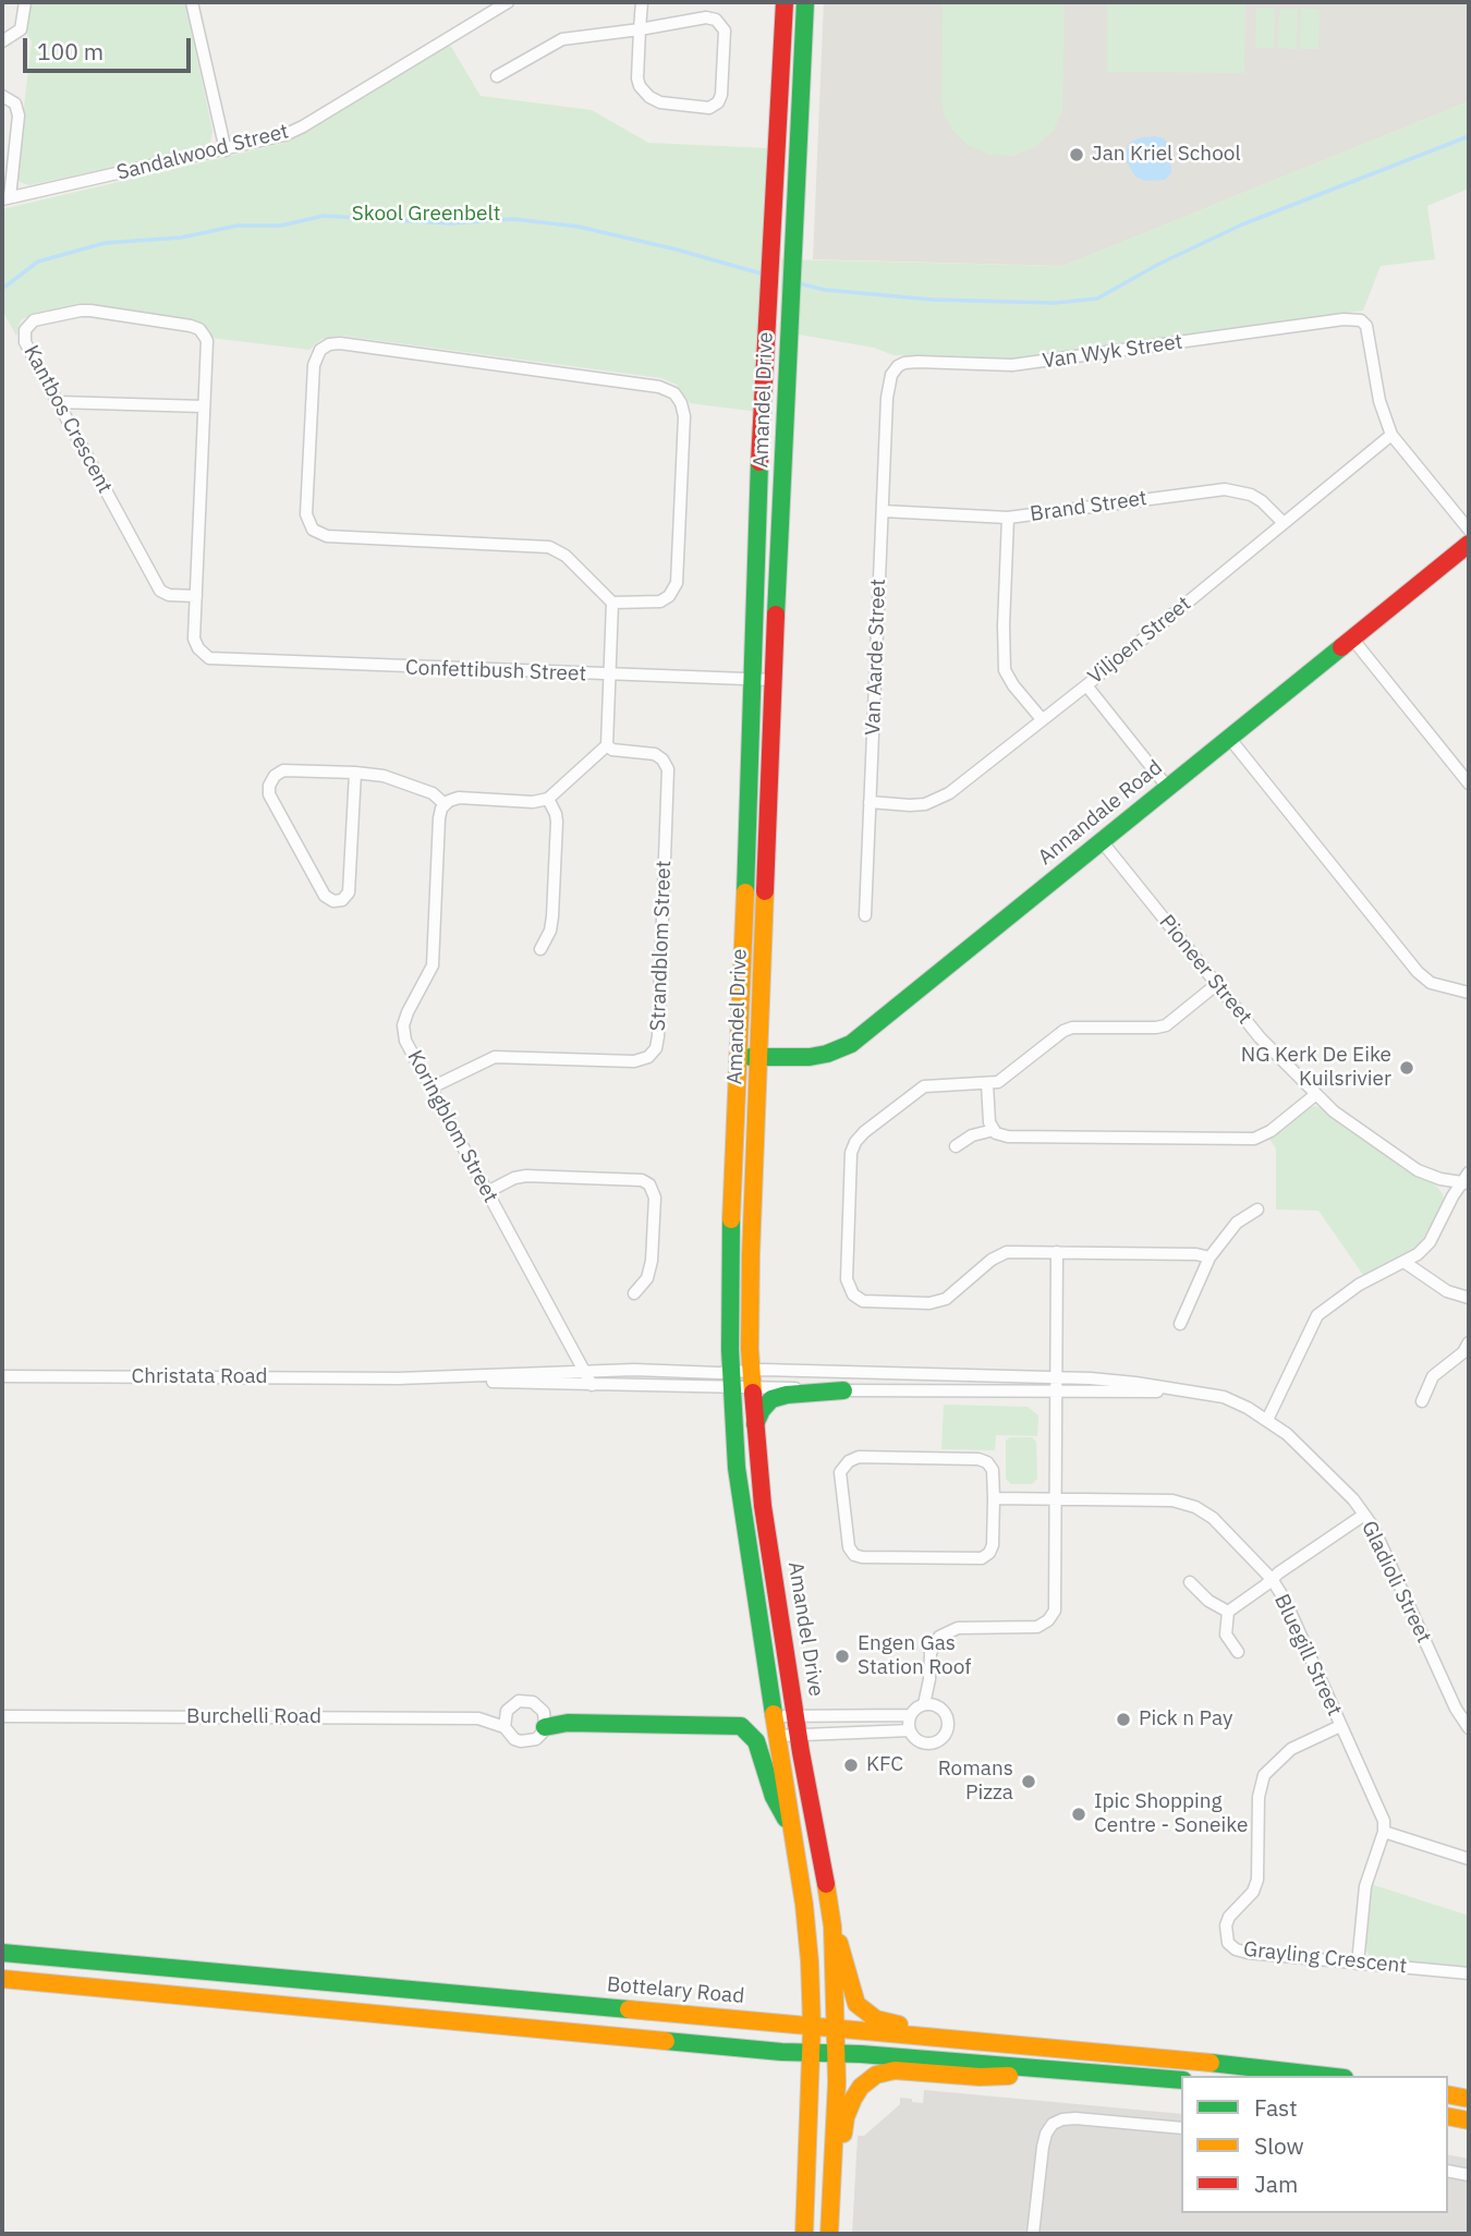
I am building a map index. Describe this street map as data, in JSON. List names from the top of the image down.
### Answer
{
  "streets": {
    "street": [
      "Sandalwood Street",
      "Van Wyk Street",
      "Amandel Drive",
      "Kantbos Crescent",
      "Brand Street",
      "Viljoen Street",
      "Van Aarde Street",
      "Confettibush Street",
      "Annandale Road",
      "Strandblom Street",
      "Pioneer Street",
      "Koringblom Street",
      "Christata Road",
      "Gladioli Street",
      "Bluegill Street",
      "Burchelli Road",
      "Grayling Crescent",
      "Bottelary Road"
    ]
  },
  "crossings": [
    ["Van Wyk Street", "Viljoen Street"],
    ["Van Wyk Street", "Van Aarde Street"],
    ["Amandel Drive", "Confettibush Street"],
    ["Amandel Drive", "Annandale Road"],
    ["Amandel Drive", "Gladioli Street"],
    ["Amandel Drive", "Bottelary Road"],
    ["Kantbos Crescent", "Confettibush Street"],
    ["Brand Street", "Viljoen Street"],
    ["Brand Street", "Van Aarde Street"],
    ["Viljoen Street", "Van Aarde Street"],
    ["Annandale Road", "Pioneer Street"],
    ["Strandblom Street", "Koringblom Street"],
    ["Koringblom Street", "Christata Road"],
    ["Bluegill Street", "Grayling Crescent"]
  ],
  "parks": ["Skool Greenbelt"],
  "places": [
    "Jan Kriel School",
    "NG Kerk De Eike Kuilsrivier",
    "Engen Gas Station Roof",
    "Pick n Pay",
    "KFC",
    "Romans Pizza",
    "Ipic Shopping Centre - Soneike"
  ],
  "legend": ["Fast", "Slow", "Jam"],
  "scale_bar": "100 m"
}
